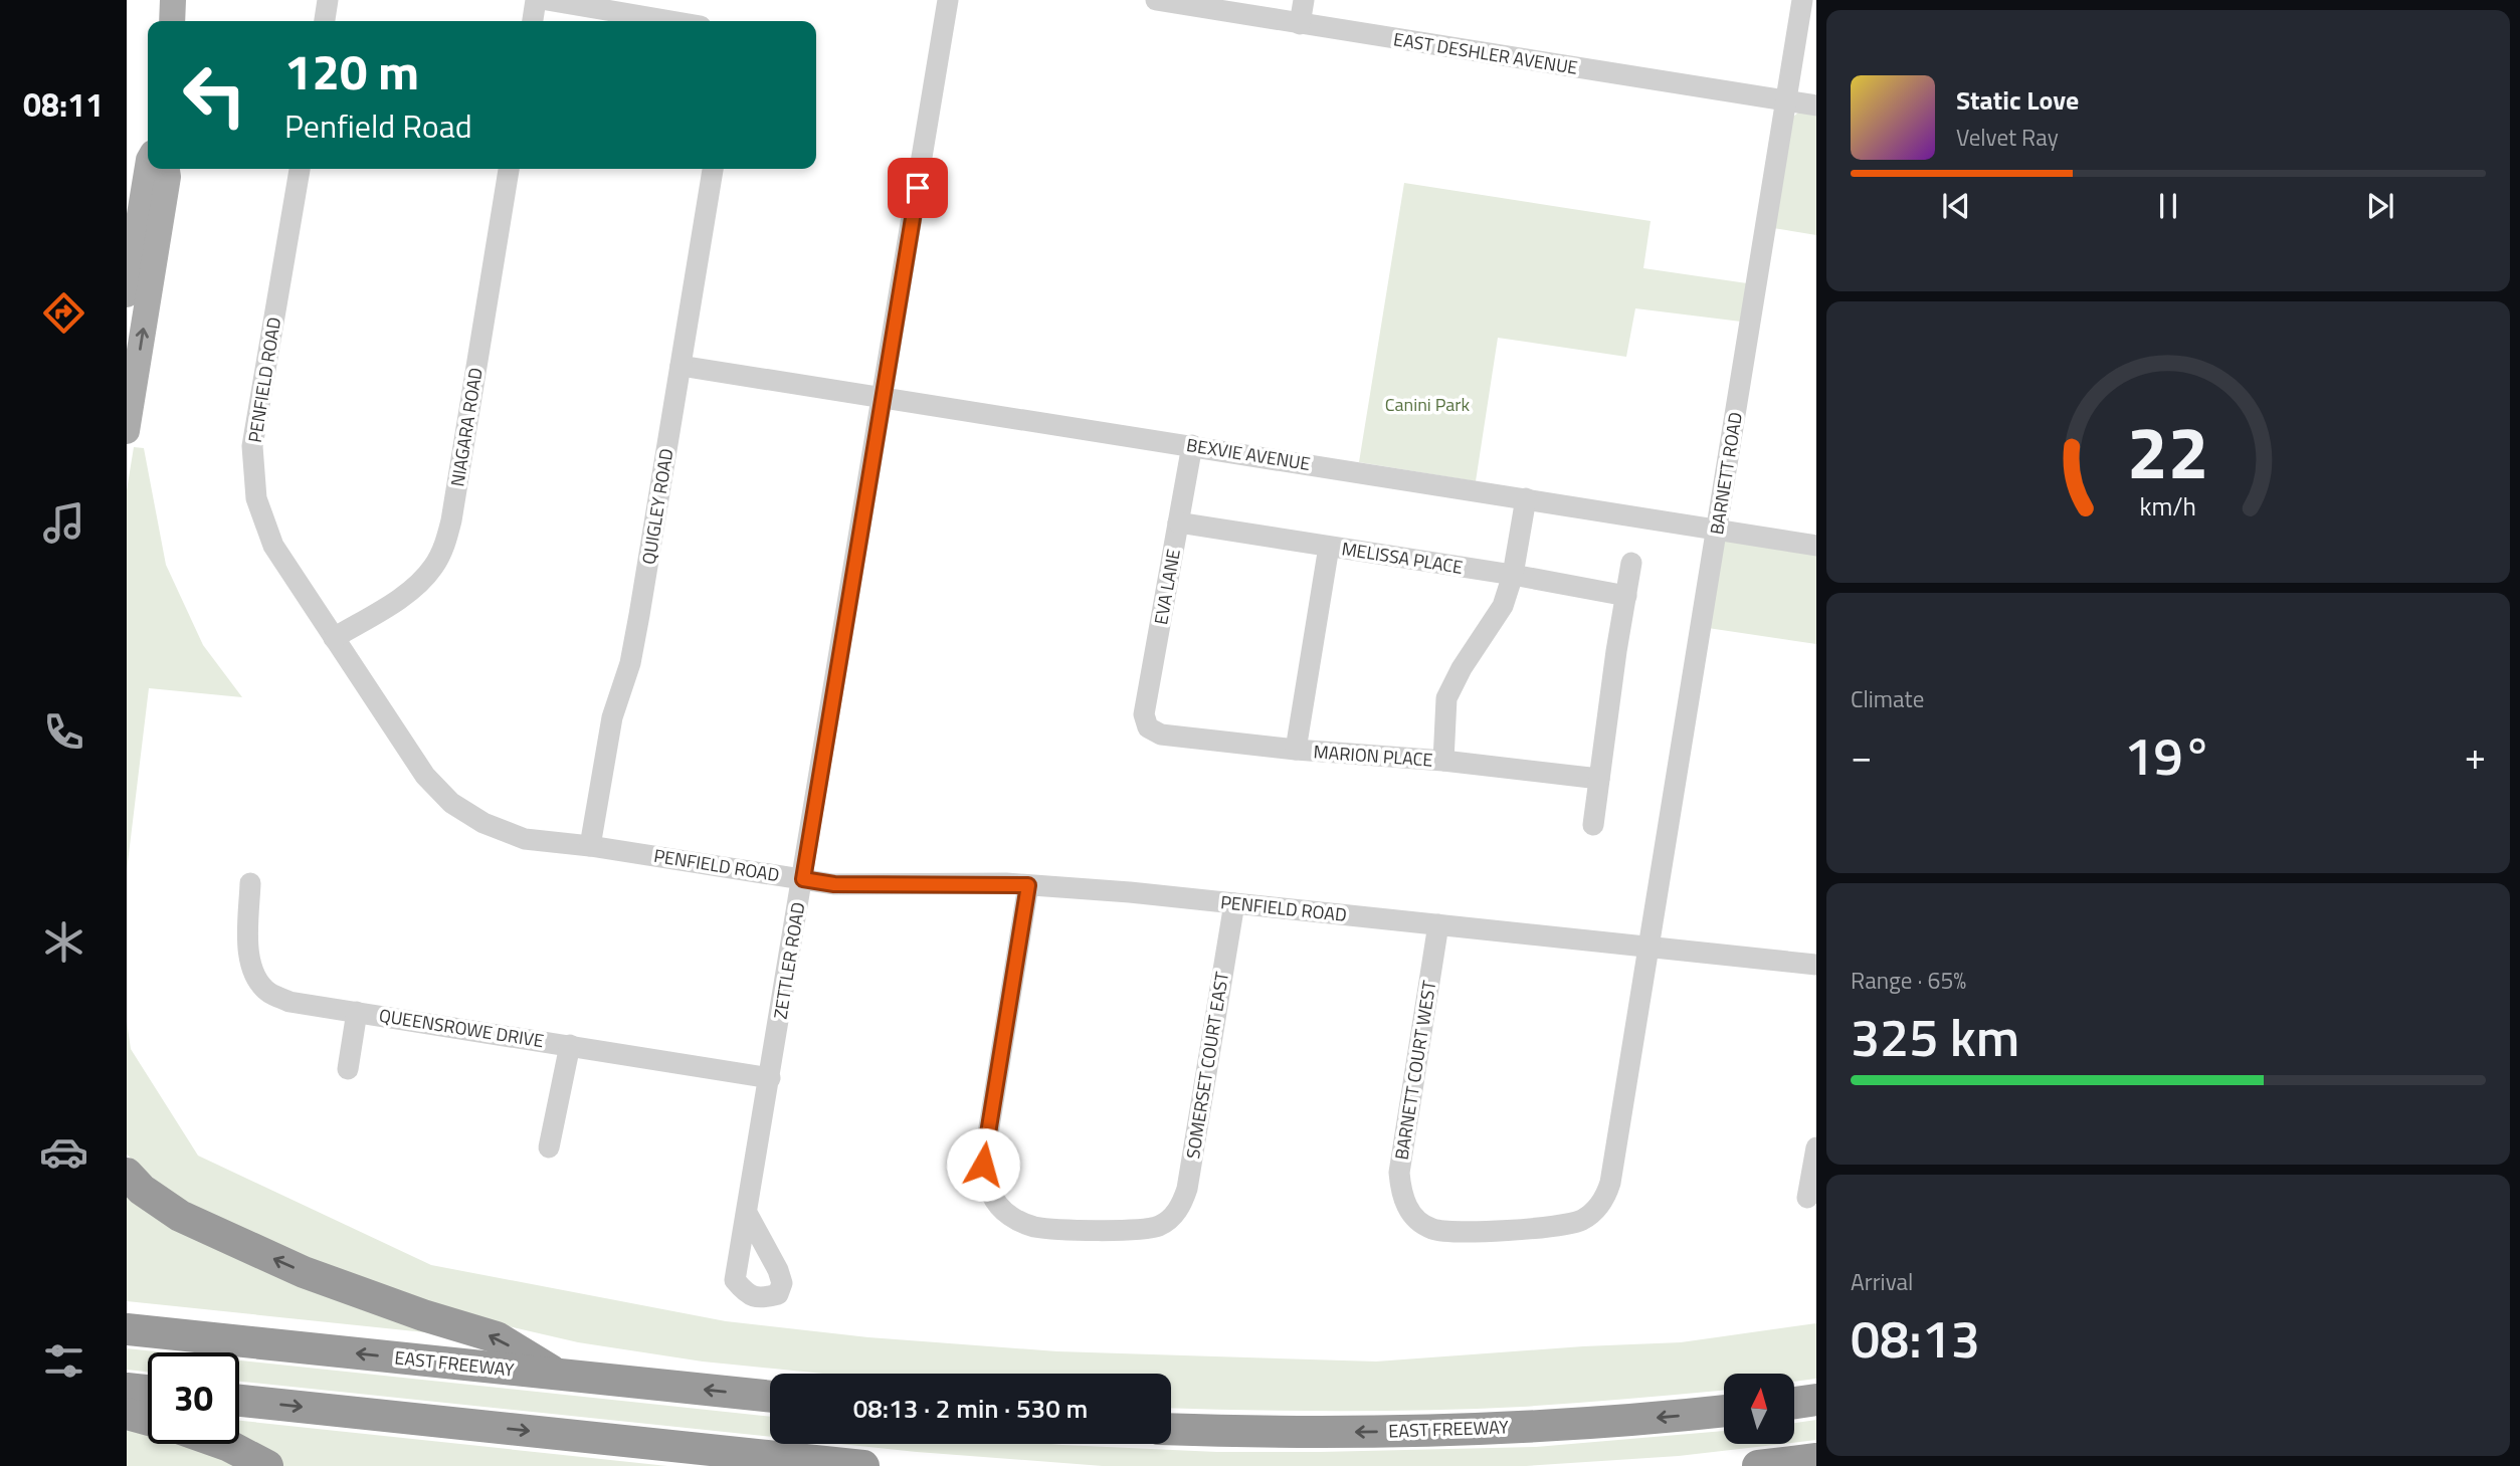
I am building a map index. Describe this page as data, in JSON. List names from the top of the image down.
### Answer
{
  "streets": {
    "highway": ["EAST FREEWAY"],
    "street": [
      "EAST DESHLER AVENUE",
      "PENFIELD ROAD",
      "NIAGARA ROAD",
      "BEXVIE AVENUE",
      "BARNETT ROAD",
      "QUIGLEY ROAD",
      "MELISSA PLACE",
      "EVA LANE",
      "MARION PLACE",
      "ZETTLER ROAD",
      "QUEENSROWE DRIVE",
      "SOMERSET COURT EAST",
      "BARNETT COURT WEST"
    ]
  },
  "crossings": [
    ["EAST DESHLER AVENUE", "BARNETT ROAD"],
    ["PENFIELD ROAD", "NIAGARA ROAD"],
    ["PENFIELD ROAD", "BARNETT ROAD"],
    ["PENFIELD ROAD", "QUIGLEY ROAD"],
    ["PENFIELD ROAD", "ZETTLER ROAD"],
    ["PENFIELD ROAD", "SOMERSET COURT EAST"],
    ["PENFIELD ROAD", "BARNETT COURT WEST"],
    ["BEXVIE AVENUE", "BARNETT ROAD"],
    ["BEXVIE AVENUE", "QUIGLEY ROAD"],
    ["BEXVIE AVENUE", "EVA LANE"],
    ["BEXVIE AVENUE", "ZETTLER ROAD"],
    ["BARNETT ROAD", "BARNETT COURT WEST"],
    ["MELISSA PLACE", "EVA LANE"],
    ["EVA LANE", "MARION PLACE"],
    ["ZETTLER ROAD", "QUEENSROWE DRIVE"]
  ],
  "parks": ["Canini Park"],
  "north": "top",
  "page": {
    "tabs": "08:11",
    "turn": ["120 m", "Penfield Road"],
    "song": ["Static Love", "Velvet Ray"],
    "tile": [
      "Climate",
      ["Range · 65%", "325 km"],
      ["Arrival", "08:13"]
    ],
    "heat": ["−", "19°", "+"],
    "limit": "30",
    "trip": "08:13 · 2 min · 530 m",
    "gauge": ["22", "km/h"]
  }
}
